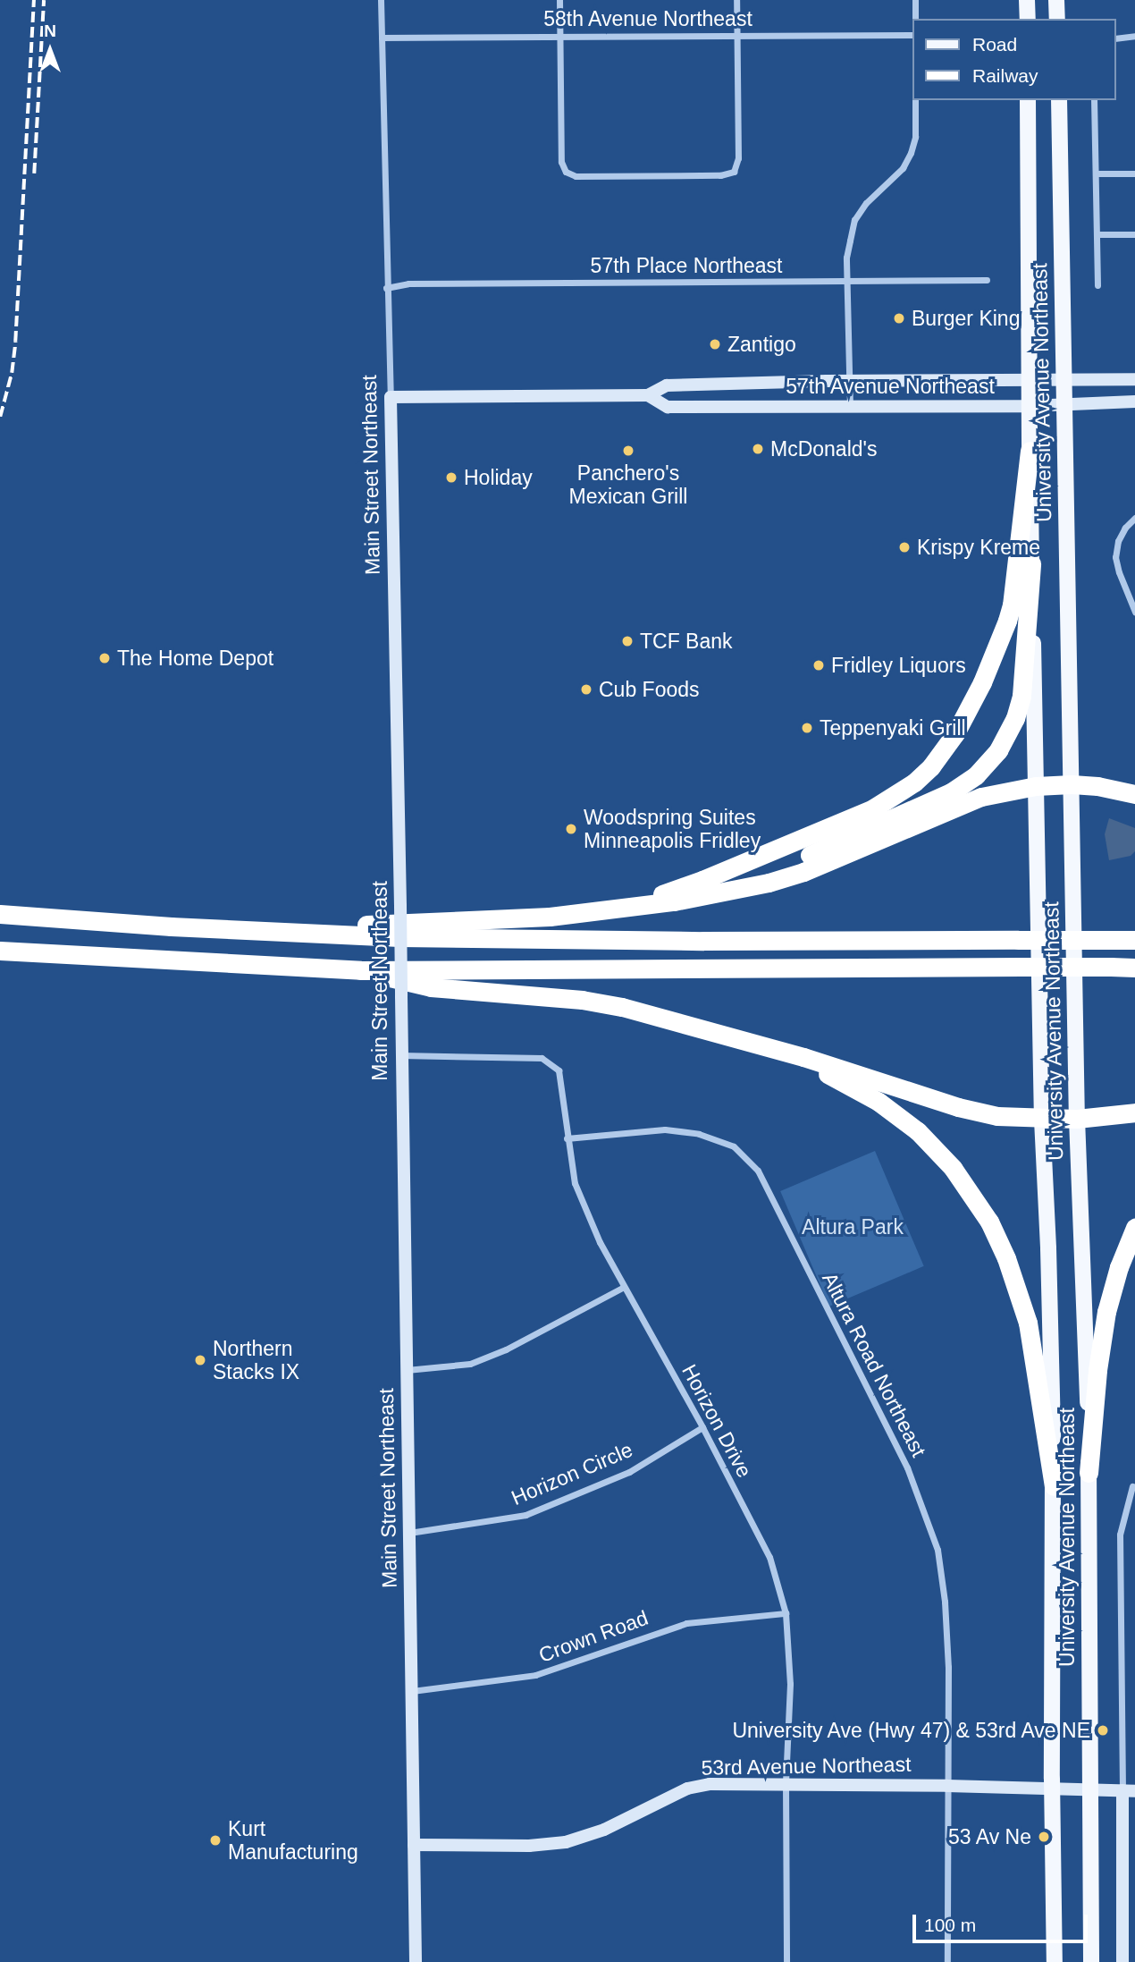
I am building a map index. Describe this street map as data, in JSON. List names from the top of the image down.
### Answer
{
  "streets": {
    "main road": ["University Avenue Northeast"],
    "street": [
      "58th Avenue Northeast",
      "57th Place Northeast",
      "57th Avenue Northeast",
      "Main Street Northeast",
      "Altura Road Northeast",
      "Horizon Drive",
      "Horizon Circle",
      "Crown Road",
      "53rd Avenue Northeast"
    ]
  },
  "crossings": [
    ["58th Avenue Northeast", "Main Street Northeast"],
    ["57th Place Northeast", "Main Street Northeast"],
    ["57th Avenue Northeast", "University Avenue Northeast"],
    ["57th Avenue Northeast", "Main Street Northeast"],
    ["University Avenue Northeast", "53rd Avenue Northeast"],
    ["Main Street Northeast", "Horizon Drive"],
    ["Main Street Northeast", "Horizon Circle"],
    ["Main Street Northeast", "Crown Road"],
    ["Main Street Northeast", "53rd Avenue Northeast"],
    ["Altura Road Northeast", "Horizon Drive"],
    ["Altura Road Northeast", "53rd Avenue Northeast"],
    ["Horizon Drive", "Horizon Circle"],
    ["Horizon Drive", "Crown Road"],
    ["Horizon Drive", "53rd Avenue Northeast"]
  ],
  "parks": ["Altura Park"],
  "places": [
    "Burger King",
    "Zantigo",
    "McDonald's",
    "Panchero's Mexican Grill",
    "Holiday",
    "Krispy Kreme",
    "TCF Bank",
    "The Home Depot",
    "Fridley Liquors",
    "Cub Foods",
    "Teppenyaki Grill",
    "Woodspring Suites Minneapolis Fridley",
    "Northern Stacks IX",
    "University Ave (Hwy 47) & 53rd Ave NE",
    "53 Av Ne",
    "Kurt Manufacturing"
  ],
  "legend": ["Road", "Railway"],
  "scale_bar": "100 m",
  "north": "top"
}
